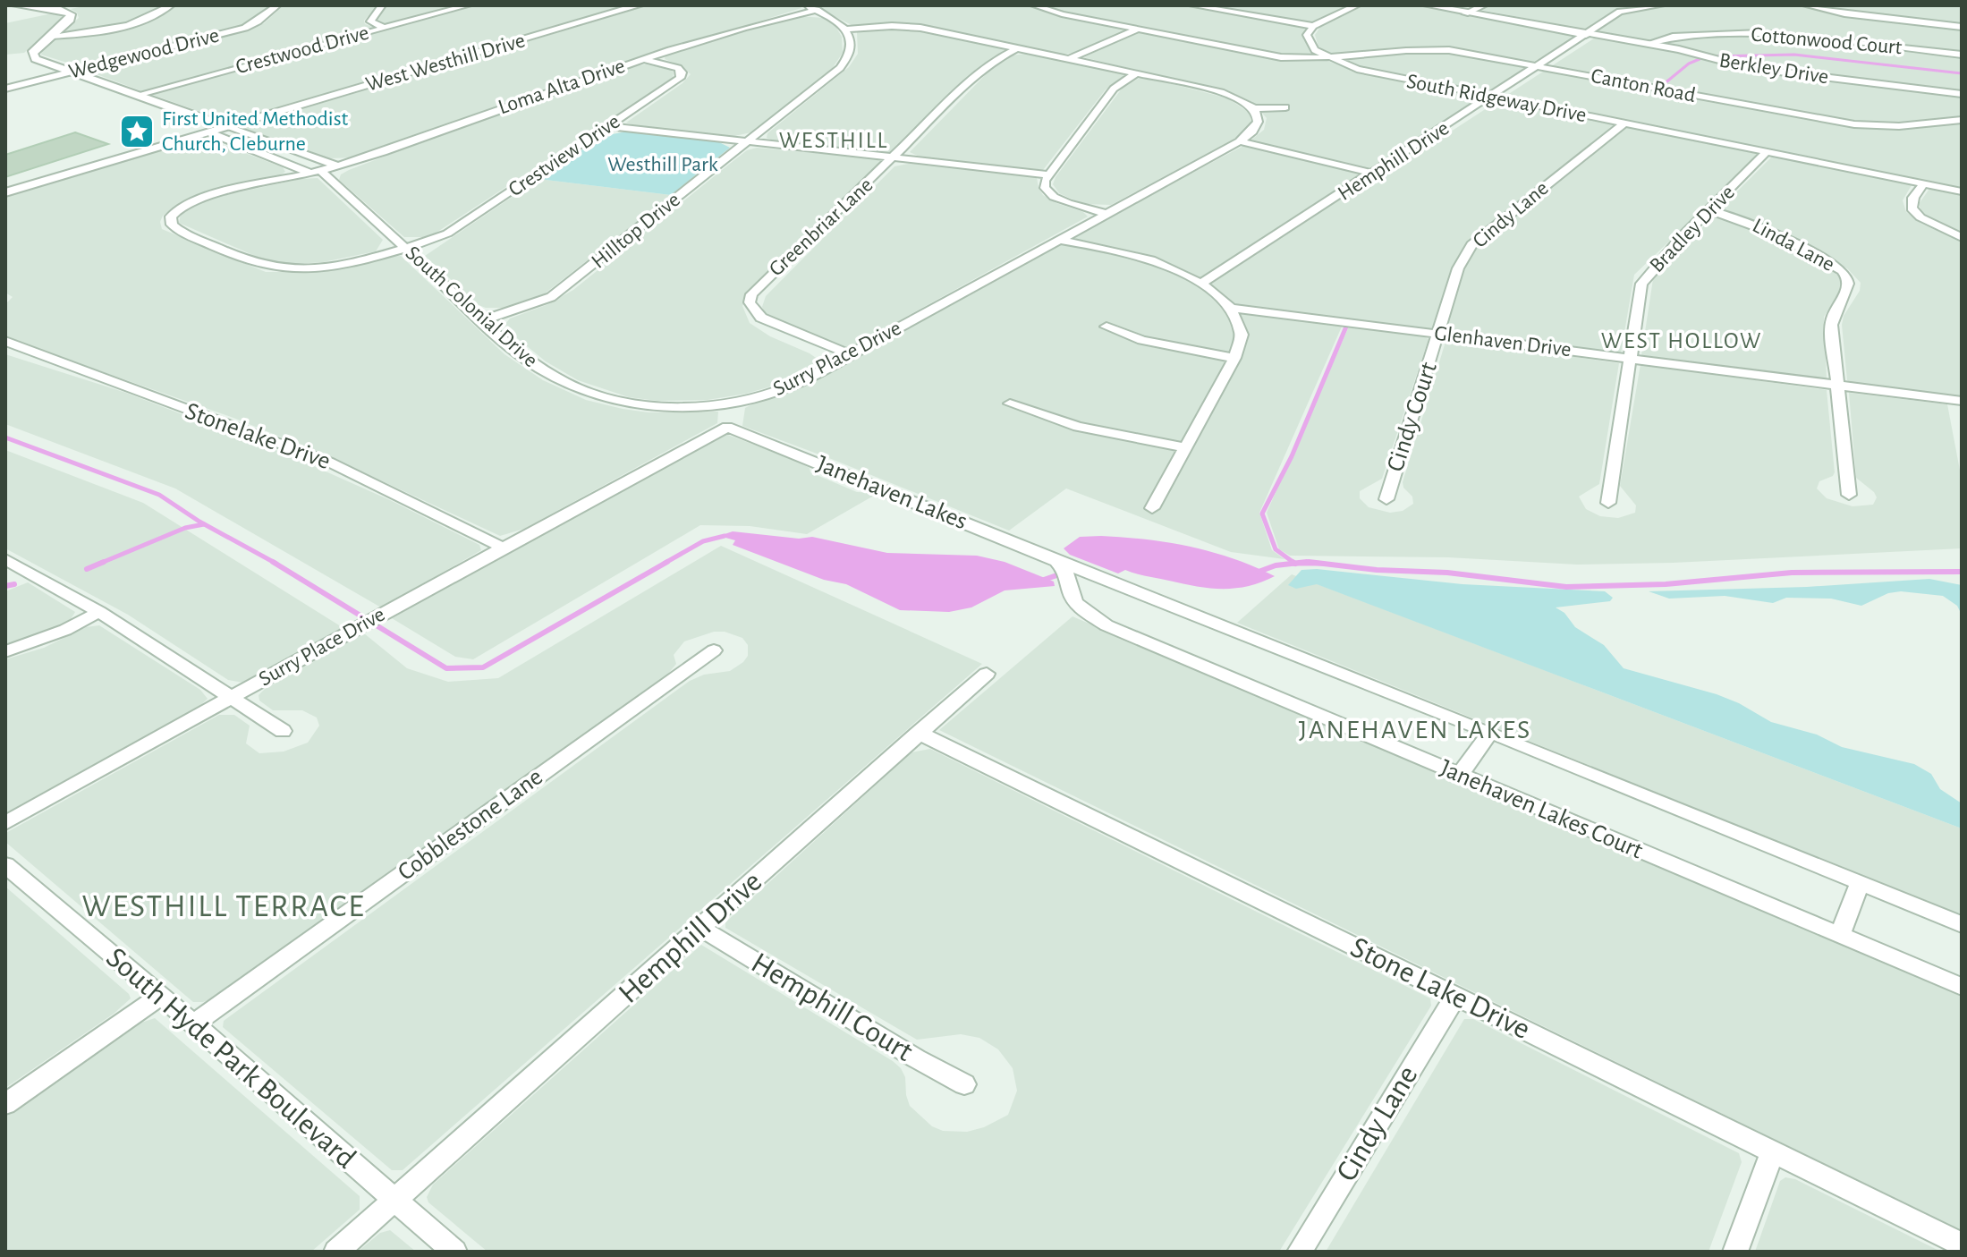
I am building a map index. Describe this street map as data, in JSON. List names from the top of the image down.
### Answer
{
  "streets": {
    "street": [
      "Cottonwood Court",
      "Crestwood Drive",
      "Wedgewood Drive",
      "West Westhill Drive",
      "Berkley Drive",
      "Canton Road",
      "Loma Alta Drive",
      "South Ridgeway Drive",
      "Crestview Drive",
      "Hemphill Drive",
      "Cindy Lane",
      "Greenbriar Lane",
      "Bradley Drive",
      "Hilltop Drive",
      "Linda Lane",
      "South Colonial Drive",
      "Glenhaven Drive",
      "Surry Place Drive",
      "Cindy Court",
      "Stonelake Drive",
      "Janehaven Lakes",
      "Janehaven Lakes Court",
      "Cobblestone Lane",
      "Stone Lake Drive",
      "Hemphill Court",
      "South Hyde Park Boulevard"
    ]
  },
  "crossings": [
    ["Cottonwood Court", "Berkley Drive"],
    ["Berkley Drive", "Hemphill Drive"],
    ["Canton Road", "South Ridgeway Drive"],
    ["Canton Road", "Hemphill Drive"],
    ["Loma Alta Drive", "Crestview Drive"],
    ["Loma Alta Drive", "South Colonial Drive"],
    ["South Ridgeway Drive", "Hemphill Drive"],
    ["South Ridgeway Drive", "Cindy Lane"],
    ["South Ridgeway Drive", "Bradley Drive"],
    ["Crestview Drive", "South Colonial Drive"],
    ["Hemphill Drive", "Stone Lake Drive"],
    ["Hemphill Drive", "Hemphill Court"],
    ["Hemphill Drive", "South Hyde Park Boulevard"],
    ["Cindy Lane", "Glenhaven Drive"],
    ["Cindy Lane", "Cindy Court"],
    ["Cindy Lane", "Stone Lake Drive"],
    ["Greenbriar Lane", "Surry Place Drive"],
    ["Bradley Drive", "Linda Lane"],
    ["Bradley Drive", "Glenhaven Drive"],
    ["Hilltop Drive", "South Colonial Drive"],
    ["Linda Lane", "Glenhaven Drive"],
    ["South Colonial Drive", "Surry Place Drive"],
    ["Glenhaven Drive", "Cindy Court"],
    ["Surry Place Drive", "Stonelake Drive"],
    ["Surry Place Drive", "Janehaven Lakes"],
    ["Janehaven Lakes", "Janehaven Lakes Court"],
    ["Cobblestone Lane", "South Hyde Park Boulevard"]
  ],
  "districts": [
    "WESTHILL",
    "WEST HOLLOW",
    "JANEHAVEN LAKES",
    "WESTHILL TERRACE"
  ],
  "parks": ["Westhill Park"],
  "places": {
    "place": ["First United Methodist Church, Cleburne"]
  }
}
